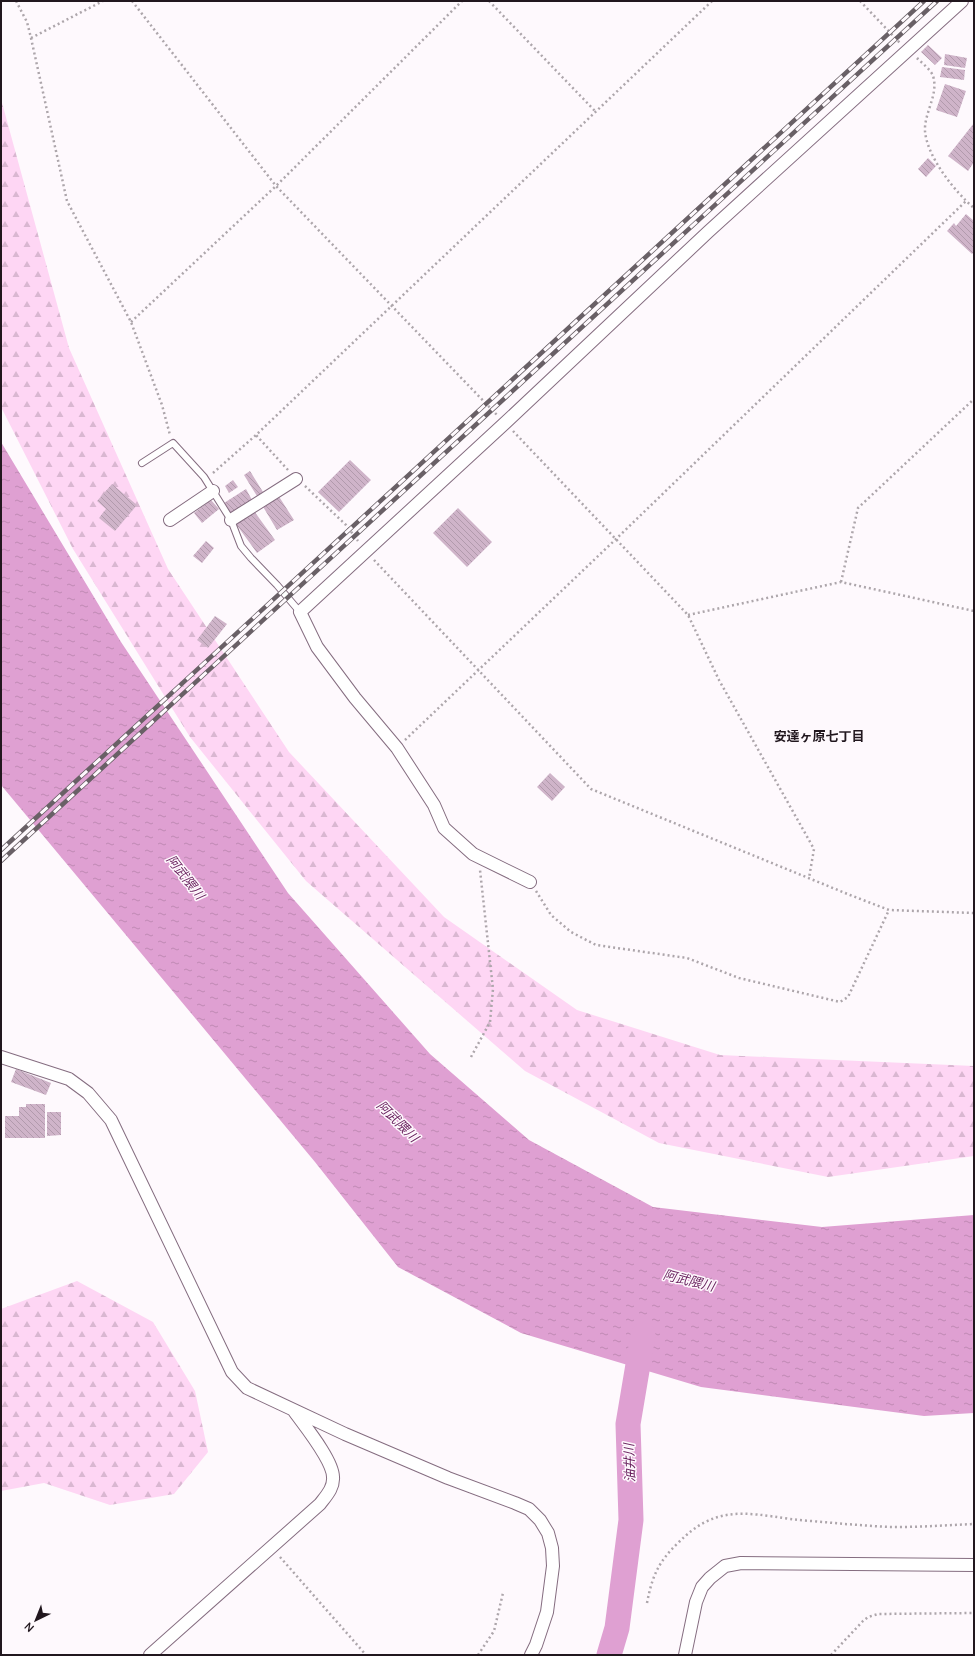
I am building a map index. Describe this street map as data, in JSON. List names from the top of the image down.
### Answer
{
  "districts": ["安達ヶ原七丁目"],
  "water": ["阿武隈川", "油井川"],
  "north": "bottom left"
}
